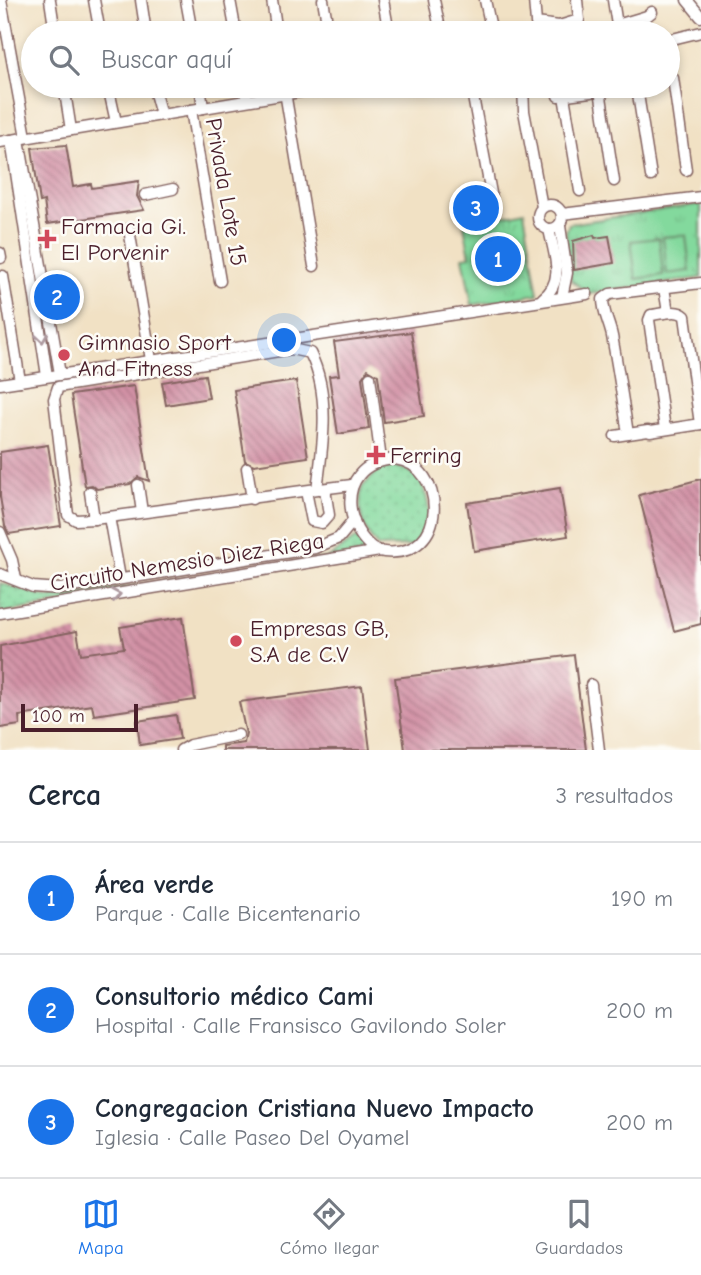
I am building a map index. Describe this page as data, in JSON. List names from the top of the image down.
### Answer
{
  "streets": {
    "street": ["Privada Lote 15", "Circuito Nemesio Diez Riega"]
  },
  "places": {
    "health": ["Farmacia Gi. El Porvenir", "Ferring"],
    "other": ["Gimnasio Sport And Fitness", "Empresas GB, S.A de C.V"]
  },
  "scale_bar": "100 m",
  "page": {
    "search": "Buscar aquí",
    "pins": ["3", "1", "2"],
    "scale": "100 m",
    "heading": ["Cerca", "3 resultados"],
    "list": [
      {
        "mark": "1",
        "name": "Área verde",
        "note": "Parque · Calle Bicentenario",
        "value": "190 m"
      },
      {
        "mark": "2",
        "name": "Consultorio médico Cami",
        "note": "Hospital · Calle Fransisco Gavilondo Soler",
        "value": "200 m"
      },
      {
        "mark": "3",
        "name": "Congregacion Cristiana Nuevo Impacto",
        "note": "Iglesia · Calle Paseo Del Oyamel",
        "value": "200 m"
      }
    ],
    "nav": ["Mapa", "Cómo llegar", "Guardados"]
  }
}
